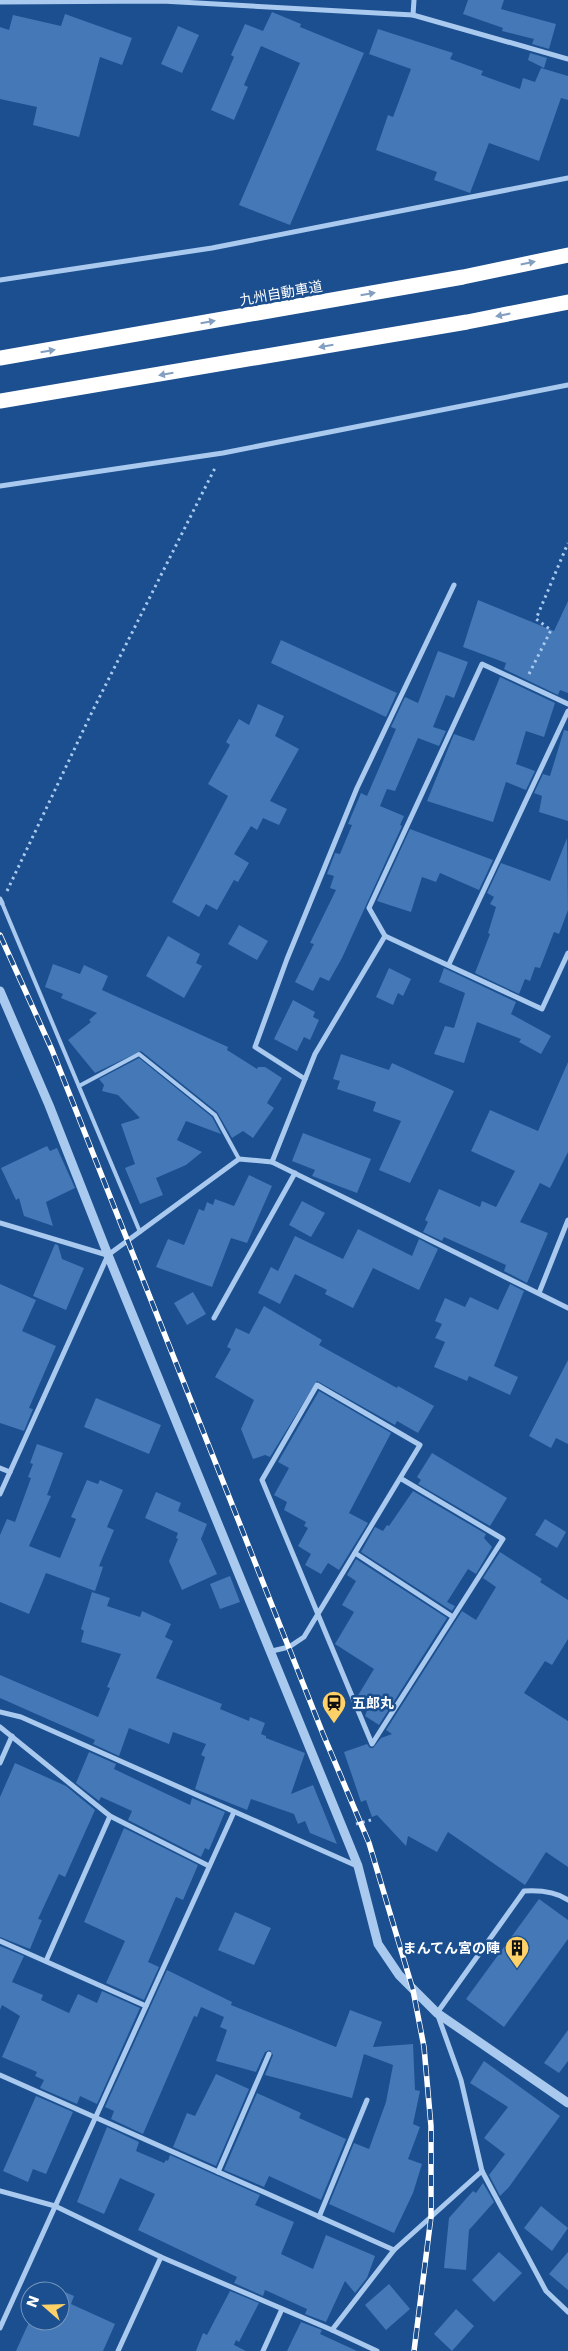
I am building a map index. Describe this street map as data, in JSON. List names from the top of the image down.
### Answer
{
  "streets": {
    "highway": ["九州自動車道"]
  },
  "places": {
    "station": ["五郎丸"],
    "building": ["まんてん宮の陣"]
  },
  "north": "left"
}
